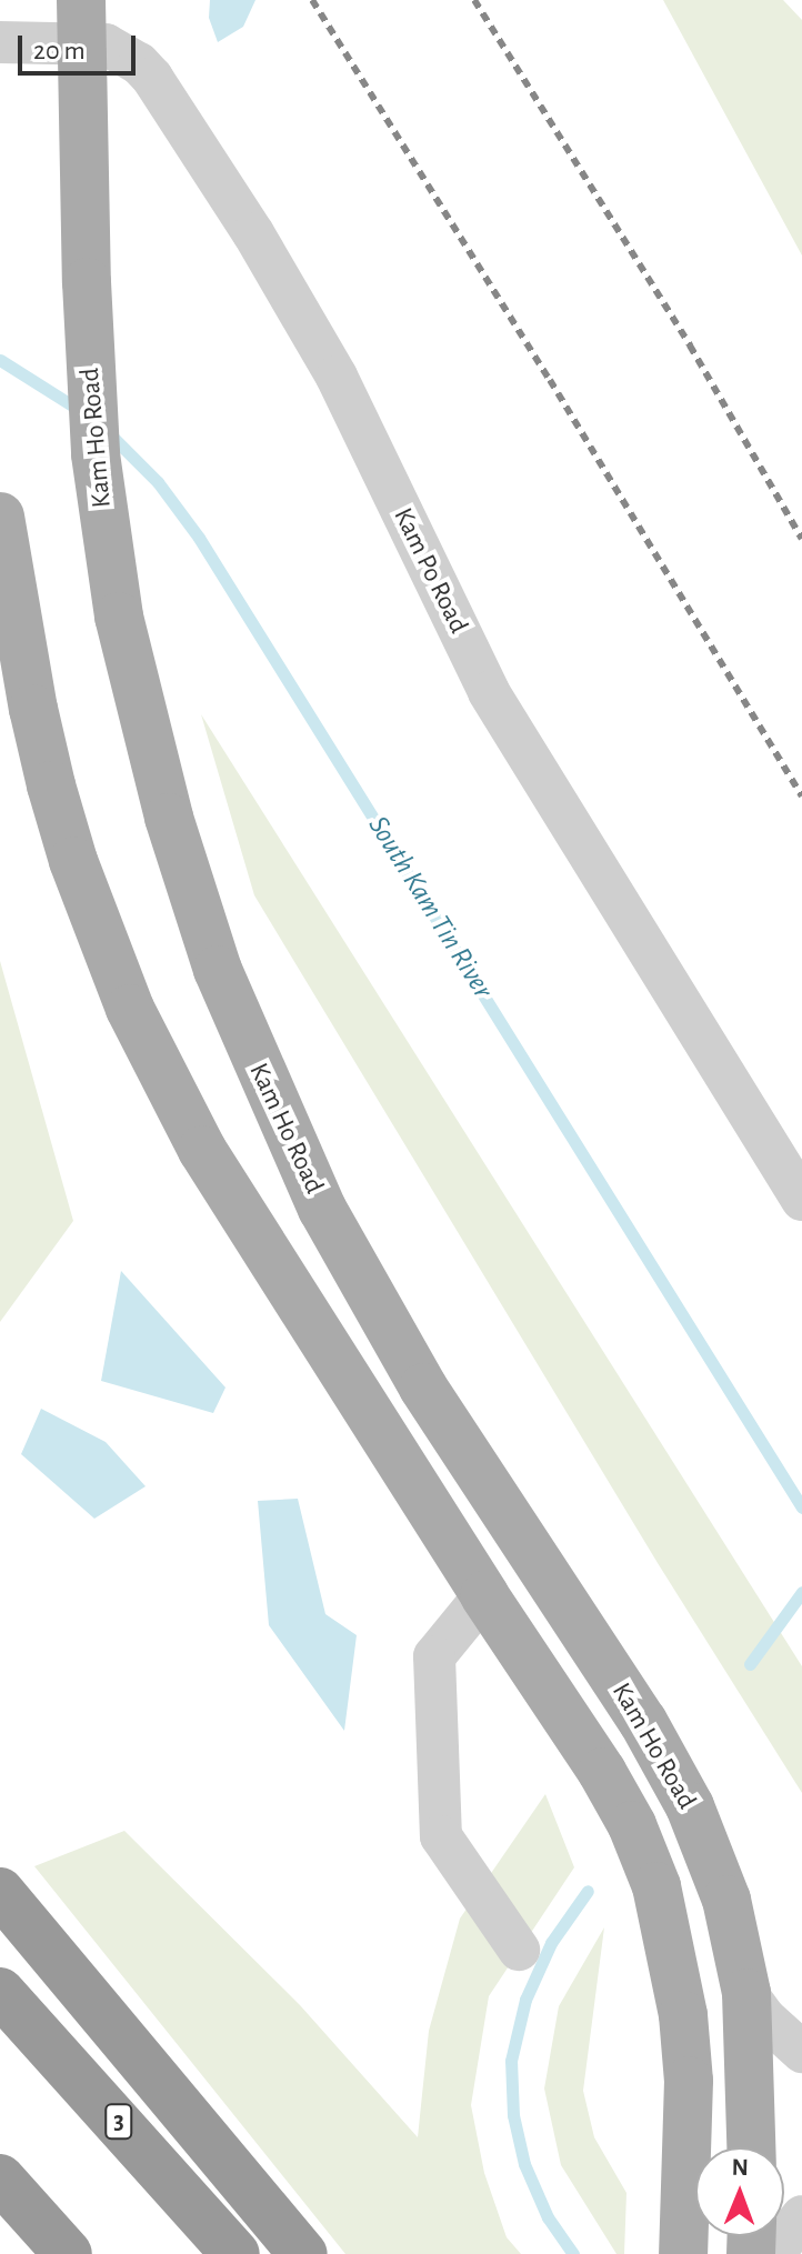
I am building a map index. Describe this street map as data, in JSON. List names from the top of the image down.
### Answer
{
  "streets": {
    "highway": ["3"],
    "main road": ["Kam Ho Road"],
    "street": ["Kam Po Road"]
  },
  "crossings": [
    ["Kam Ho Road", "Kam Po Road"]
  ],
  "water": ["South Kam Tin River"],
  "scale_bar": "20 m",
  "north": "top"
}
